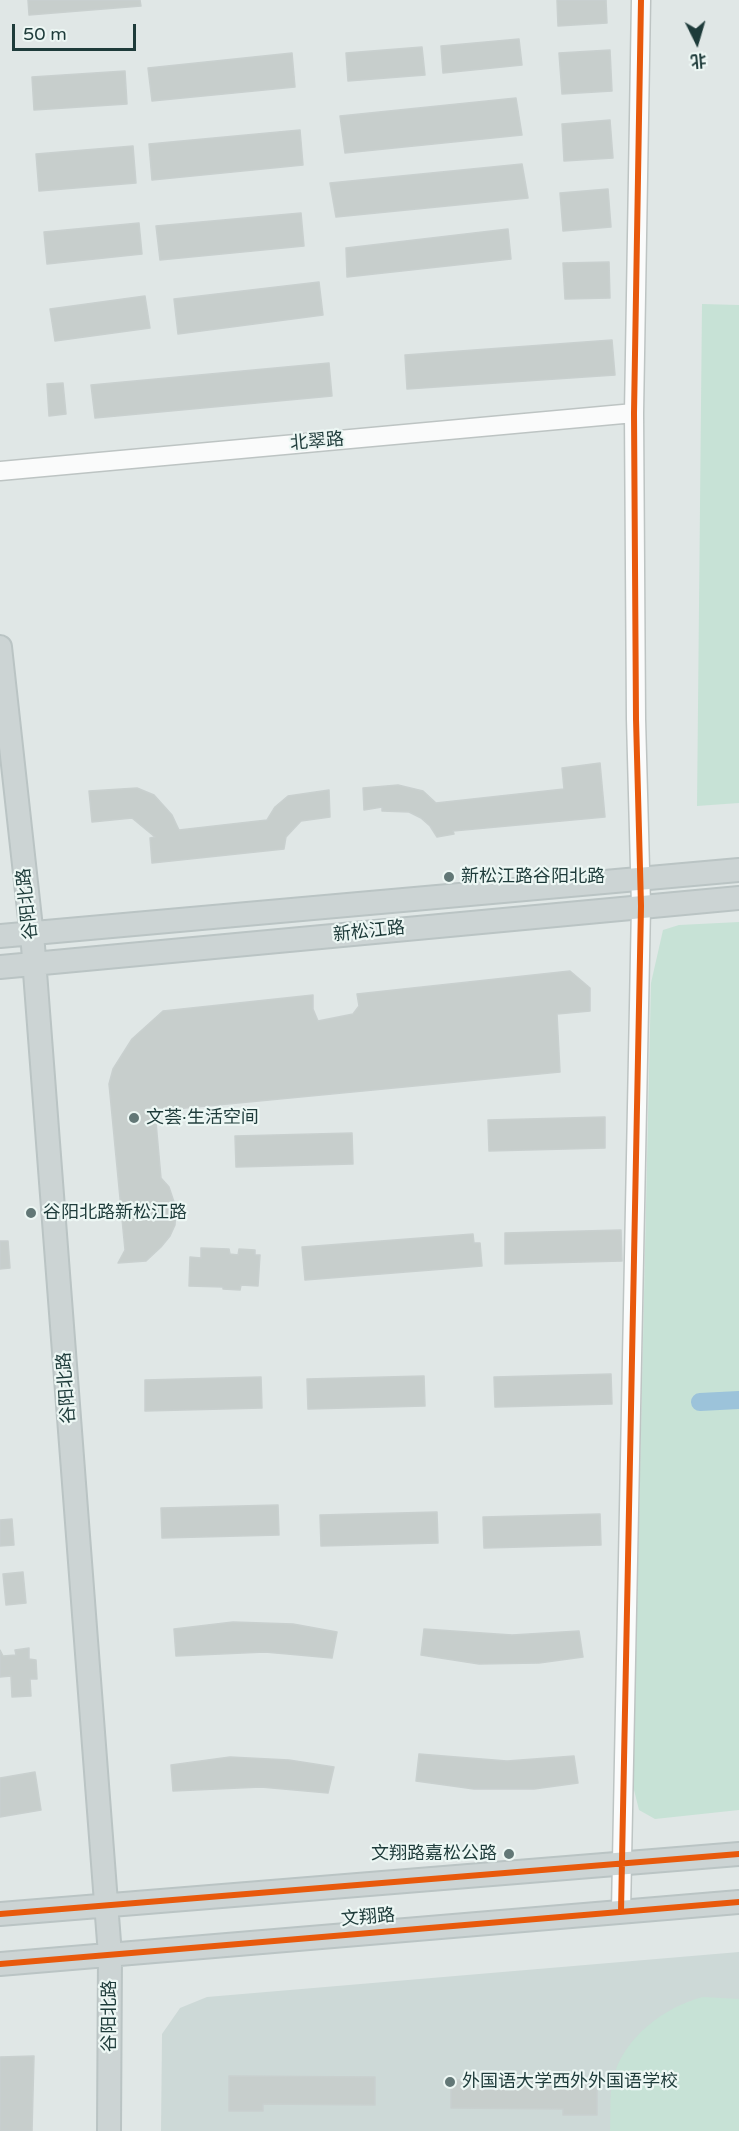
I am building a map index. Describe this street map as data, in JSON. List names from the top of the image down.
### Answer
{
  "streets": {
    "main road": ["谷阳北路", "新松江路", "文翔路"],
    "street": ["北翠路"]
  },
  "crossings": [
    ["谷阳北路", "新松江路"],
    ["谷阳北路", "文翔路"]
  ],
  "places": [
    "新松江路谷阳北路",
    "文荟·生活空间",
    "谷阳北路新松江路",
    "文翔路嘉松公路",
    "外国语大学西外外国语学校"
  ],
  "scale_bar": "50 m",
  "north": "bottom"
}
